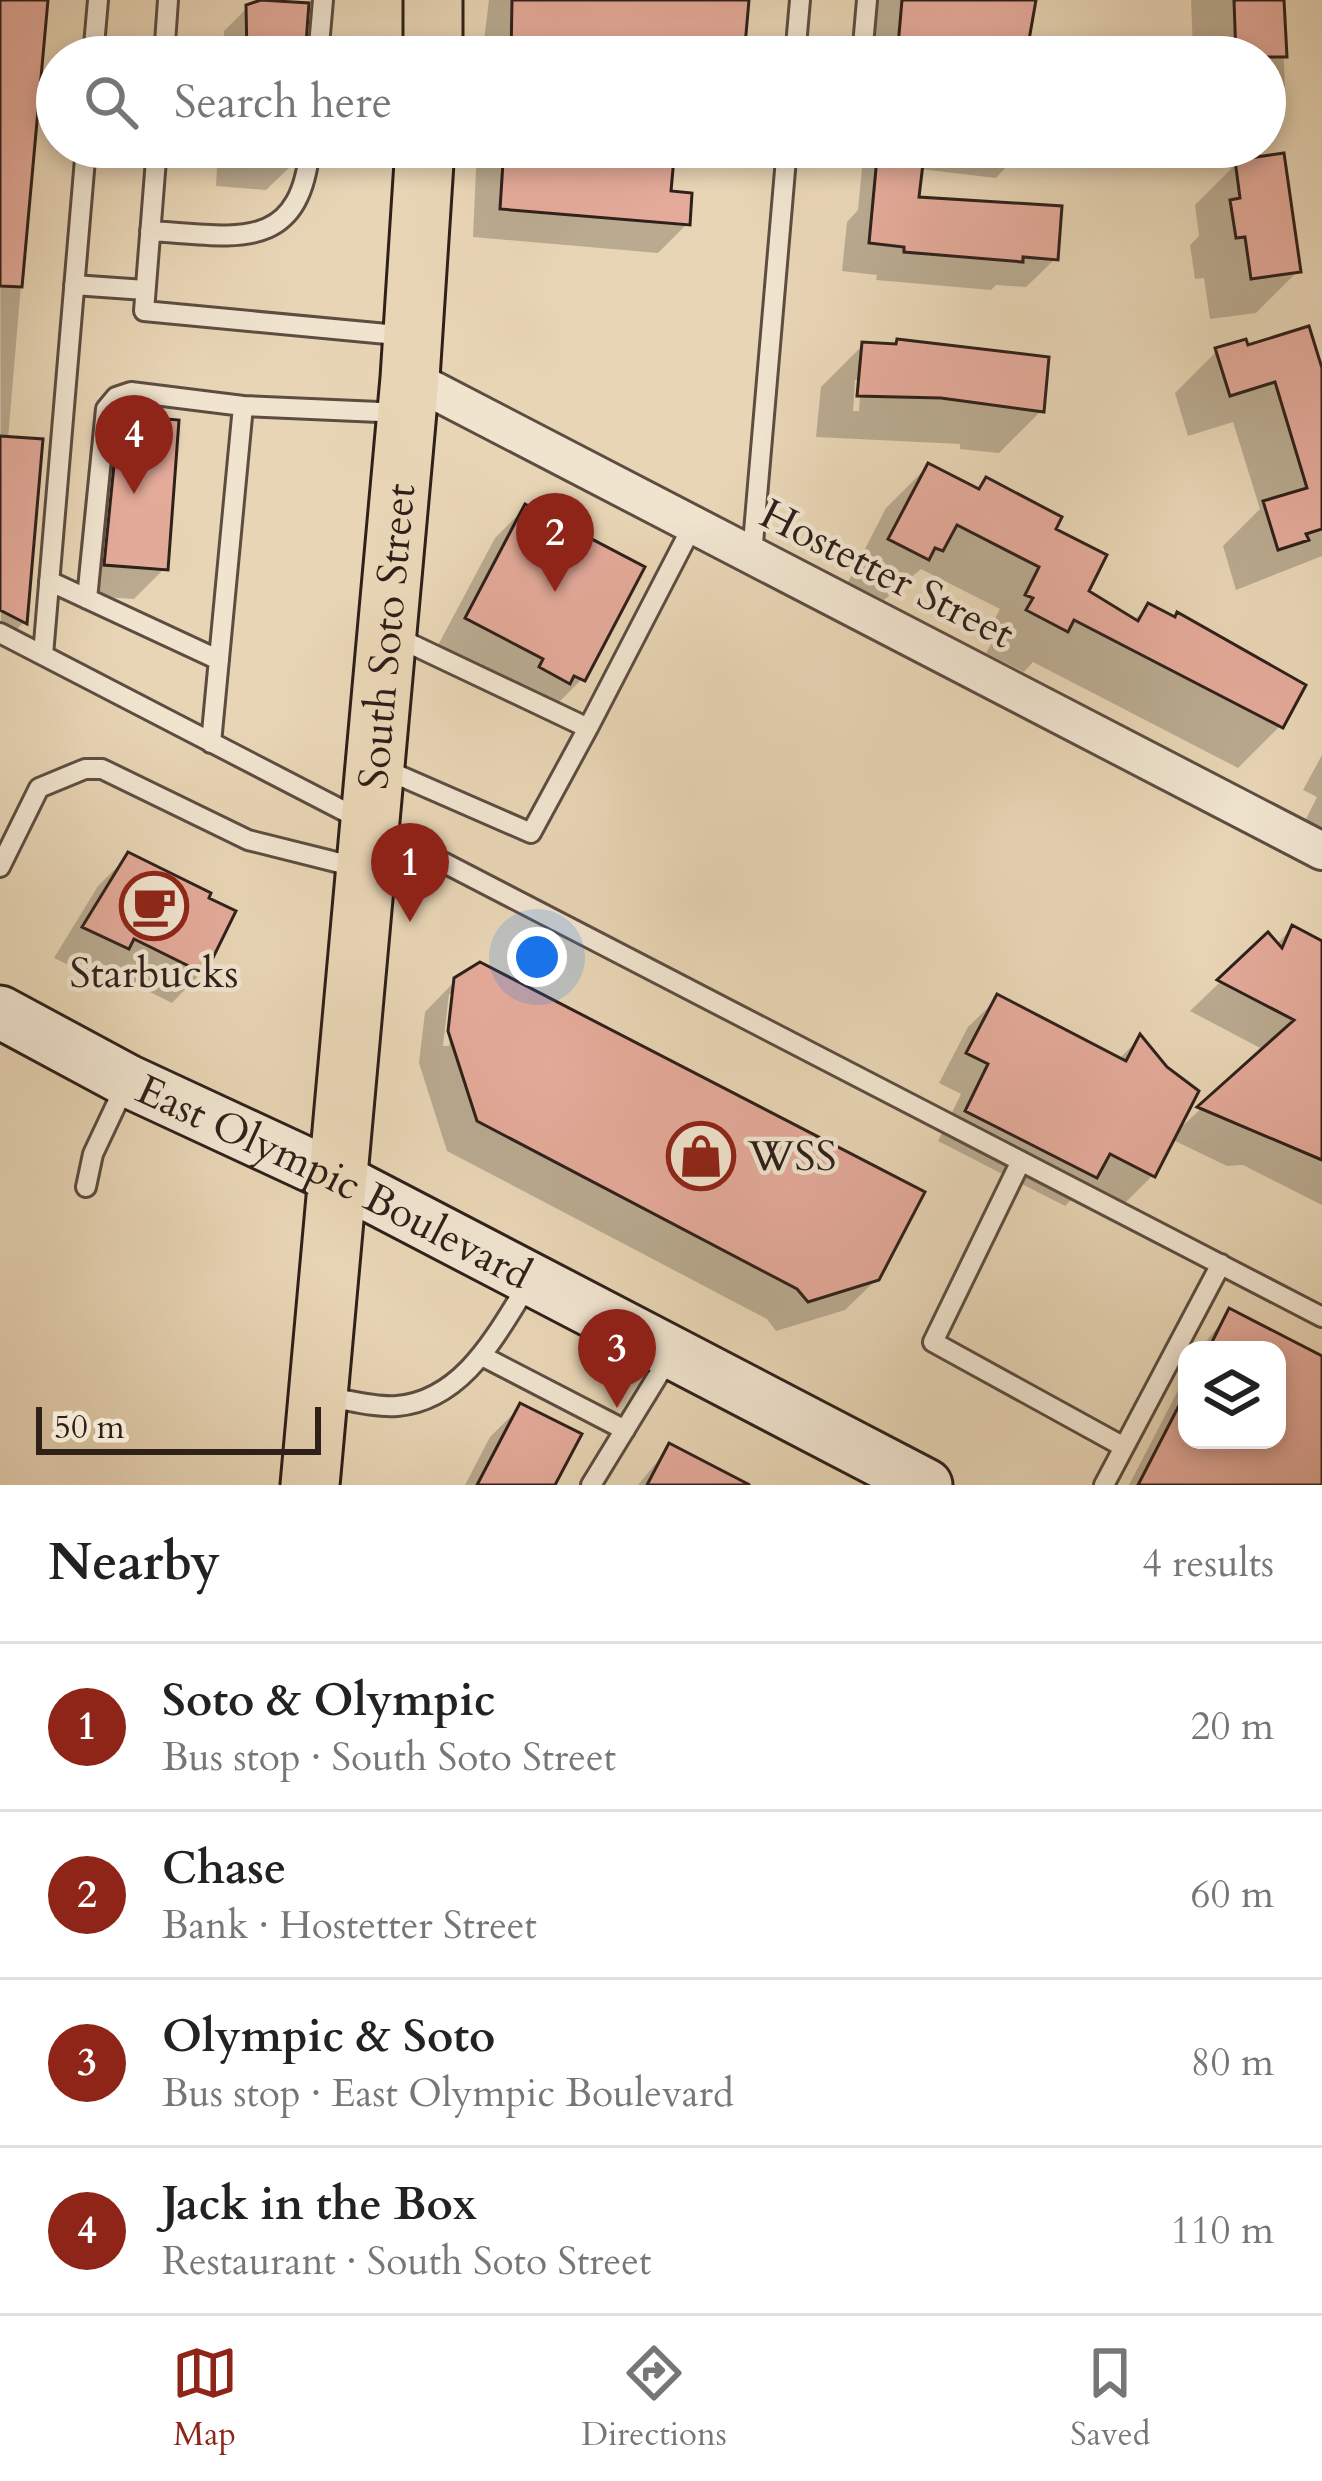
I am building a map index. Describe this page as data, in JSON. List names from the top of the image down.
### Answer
{
  "streets": {
    "main road": ["South Soto Street", "East Olympic Boulevard"],
    "street": ["Hostetter Street"]
  },
  "crossings": [
    ["Hostetter Street", "South Soto Street"],
    ["South Soto Street", "East Olympic Boulevard"]
  ],
  "places": {
    "cafe": ["Starbucks"],
    "shop": ["WSS"]
  },
  "scale_bar": "50 m",
  "page": {
    "search": "Search here",
    "pins": [
      "4",
      "2",
      "1",
      "3"
    ],
    "scale": "50 m",
    "heading": ["Nearby", "4 results"],
    "list": [
      {
        "mark": "1",
        "name": "Soto & Olympic",
        "note": "Bus stop · South Soto Street",
        "value": "20 m"
      },
      {
        "mark": "2",
        "name": "Chase",
        "note": "Bank · Hostetter Street",
        "value": "60 m"
      },
      {
        "mark": "3",
        "name": "Olympic & Soto",
        "note": "Bus stop · East Olympic Boulevard",
        "value": "80 m"
      },
      {
        "mark": "4",
        "name": "Jack in the Box",
        "note": "Restaurant · South Soto Street",
        "value": "110 m"
      }
    ],
    "nav": ["Map", "Directions", "Saved"]
  }
}
